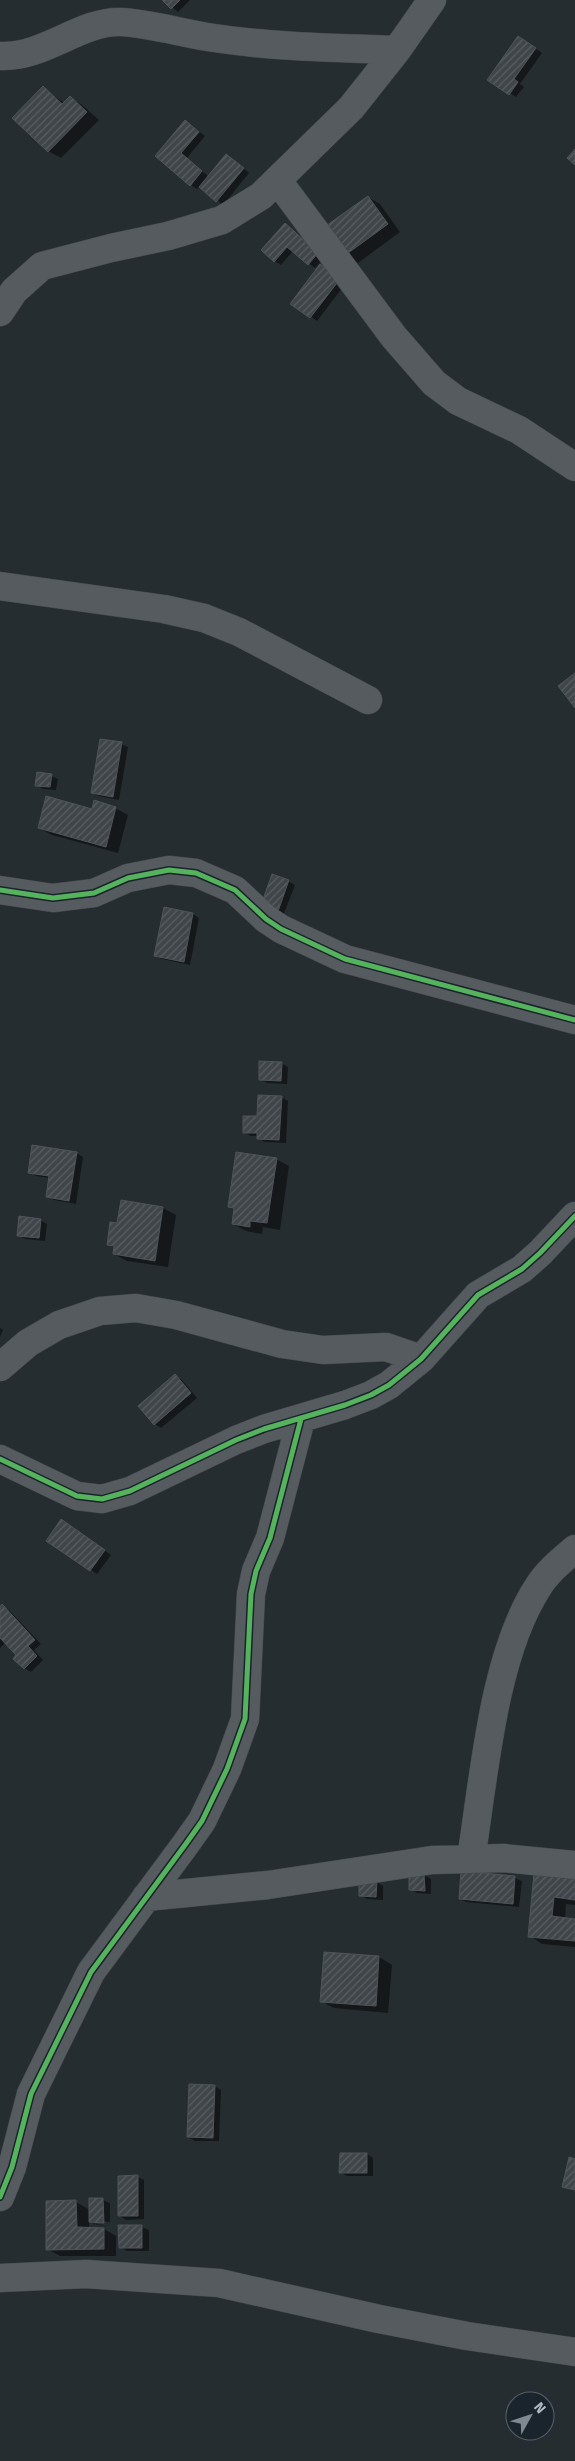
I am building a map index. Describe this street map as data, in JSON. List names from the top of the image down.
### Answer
{
  "north": "top right"
}
